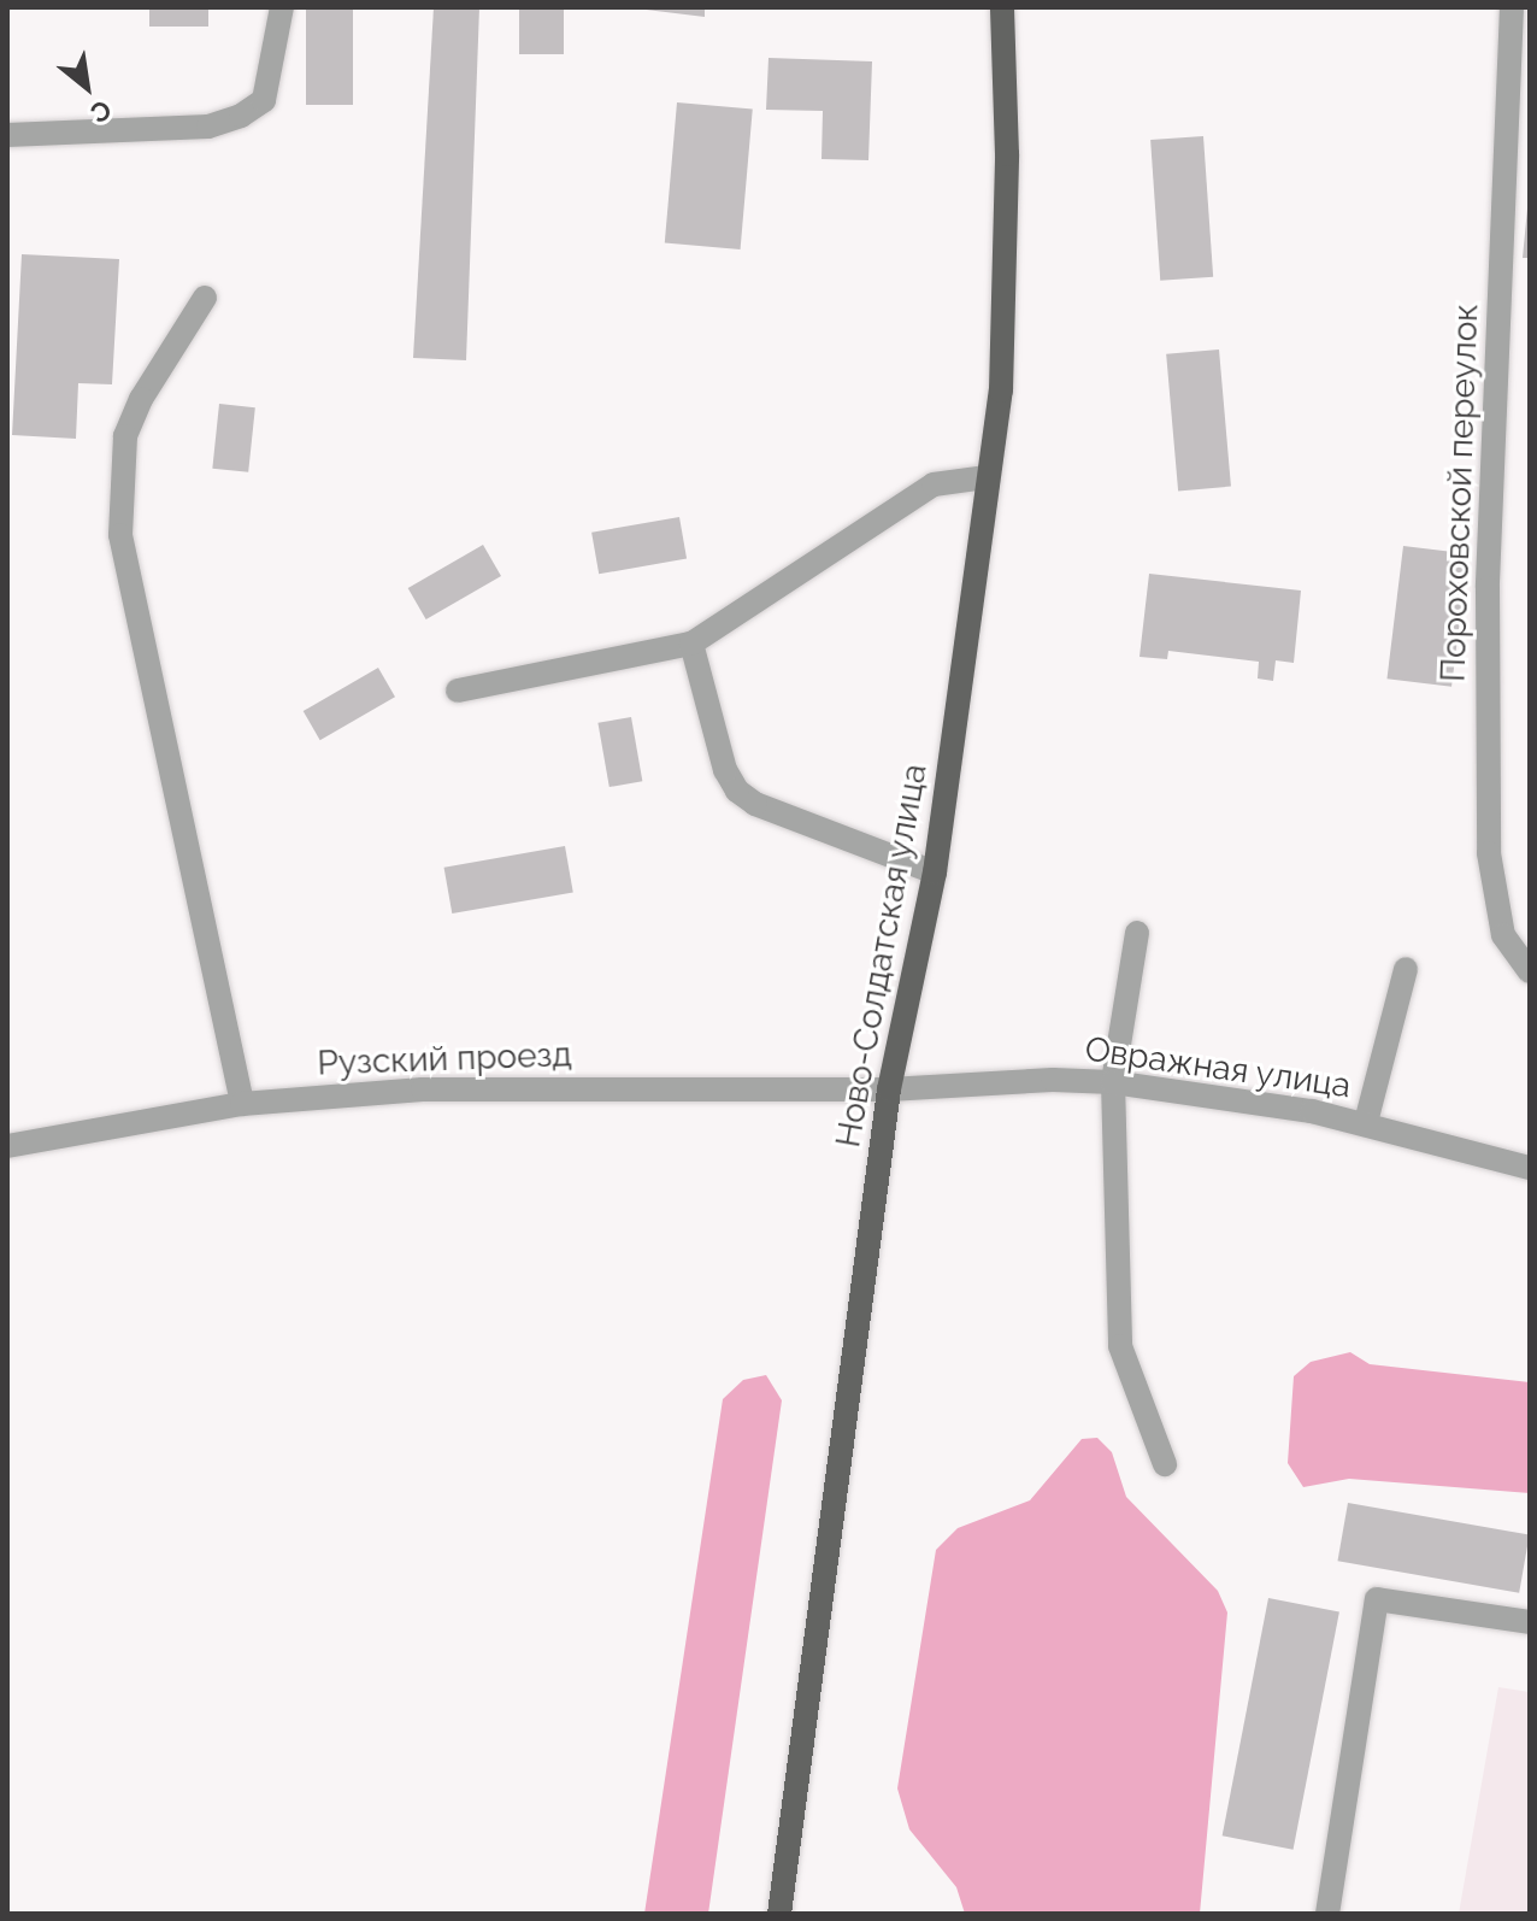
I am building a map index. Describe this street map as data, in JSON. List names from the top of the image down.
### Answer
{
  "streets": {
    "main road": ["Ново-Солдатская улица"],
    "street": ["Пороховской переулок", "Рузский проезд", "Овражная улица"]
  },
  "crossings": [
    ["Ново-Солдатская улица", "Рузский проезд"],
    ["Ново-Солдатская улица", "Овражная улица"],
    ["Рузский проезд", "Овражная улица"]
  ],
  "north": "bottom right"
}
